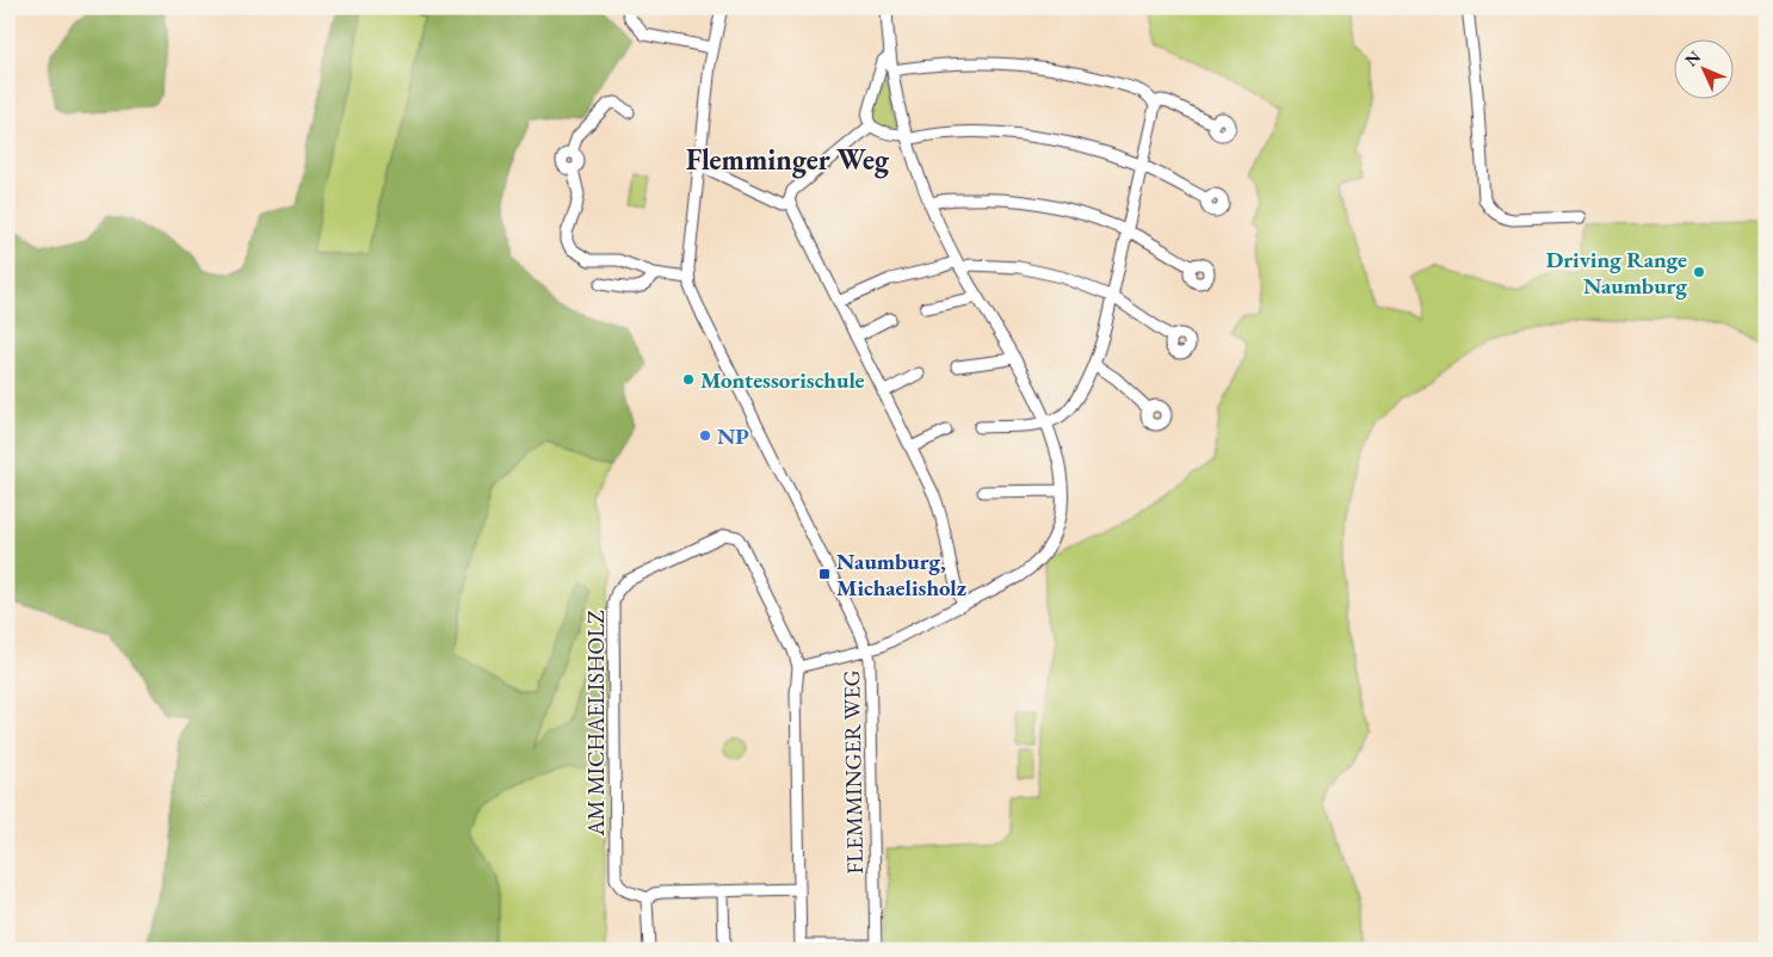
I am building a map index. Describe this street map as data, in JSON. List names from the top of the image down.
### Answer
{
  "streets": {
    "street": ["AM MICHAELISHOLZ", "FLEMMINGER WEG"]
  },
  "crossings": [
    ["AM MICHAELISHOLZ", "FLEMMINGER WEG"]
  ],
  "districts": ["Flemminger Weg"],
  "places": {
    "other": ["Driving Range Naumburg", "Montessorischule", "NP"],
    "transit": ["Naumburg, Michaelisholz"]
  },
  "north": "top left"
}
